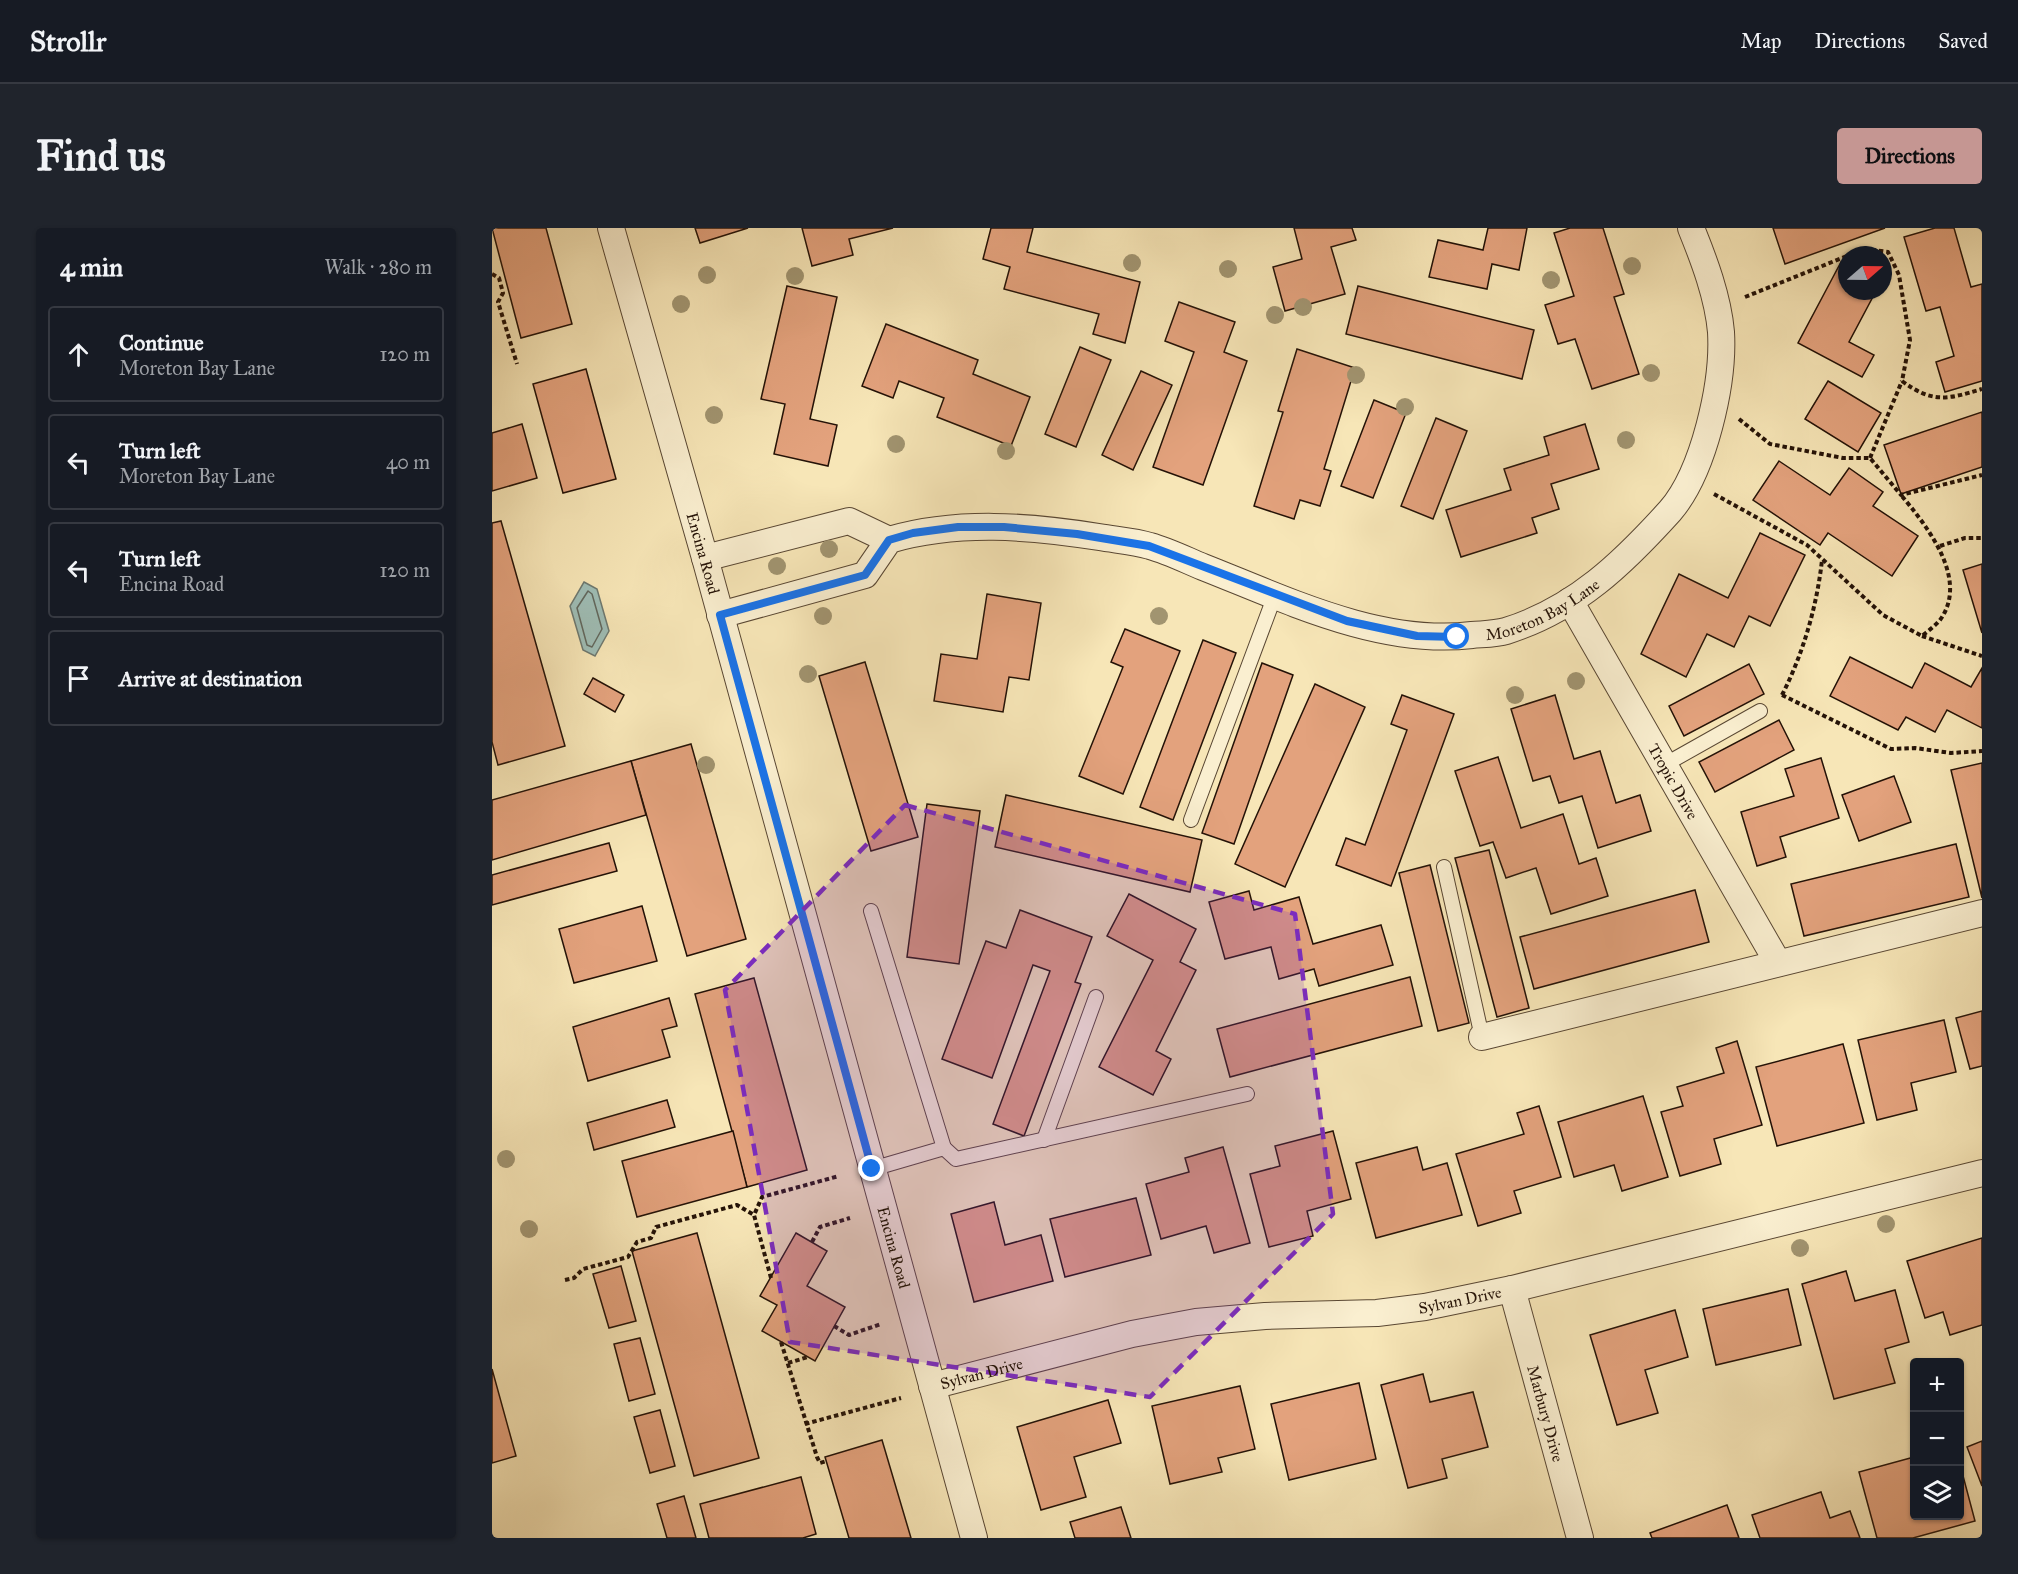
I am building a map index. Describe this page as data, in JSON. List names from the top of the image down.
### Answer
{
  "streets": {
    "street": [
      "Encina Road",
      "Moreton Bay Lane",
      "Tropic Drive",
      "Sylvan Drive",
      "Marbury Drive"
    ]
  },
  "crossings": [
    ["Encina Road", "Sylvan Drive"],
    ["Moreton Bay Lane", "Tropic Drive"],
    ["Sylvan Drive", "Marbury Drive"]
  ],
  "north": "right",
  "page": {
    "header": "Strollr",
    "nav": ["Map", "Directions", "Saved"],
    "buttons": "Directions",
    "title": "Find us",
    "heading": ["4 min", "Walk · 280 m"],
    "list": [
      ["Continue", "Moreton Bay Lane", "120 m"],
      ["Turn left", "Moreton Bay Lane", "40 m"],
      ["Turn left", "Encina Road", "120 m"],
      "Arrive at destination"
    ],
    "map_buttons": ["+", "−"]
  }
}
